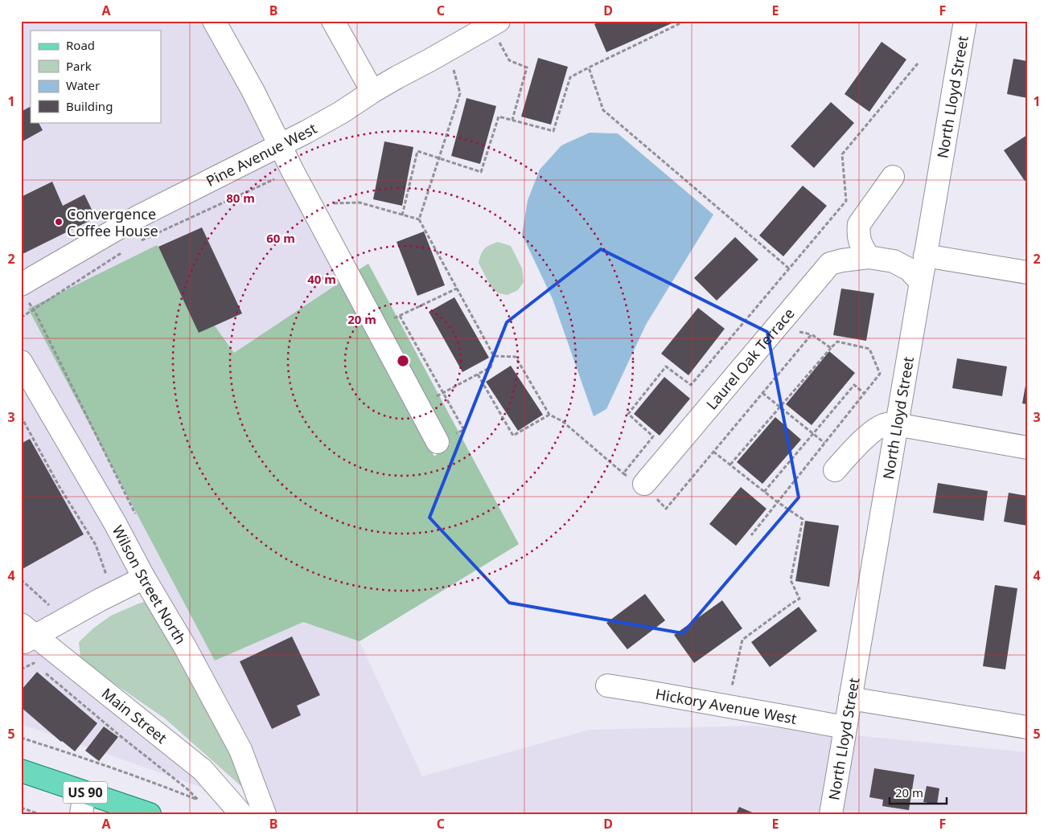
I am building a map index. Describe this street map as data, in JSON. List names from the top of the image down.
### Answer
{
  "streets": {
    "main road": ["US 90"],
    "street": [
      "North Lloyd Street",
      "Pine Avenue West",
      "Laurel Oak Terrace",
      "Wilson Street North",
      "Hickory Avenue West",
      "Main Street"
    ]
  },
  "crossings": [
    ["North Lloyd Street", "Laurel Oak Terrace"],
    ["North Lloyd Street", "Hickory Avenue West"]
  ],
  "places": ["Convergence Coffee House"],
  "legend": [
    "Road",
    "Park",
    "Water",
    "Building"
  ],
  "scale_bar": "20 m",
  "grid": {
    "columns": [
      "A",
      "B",
      "C",
      "D",
      "E",
      "F"
    ],
    "rows": [
      "1",
      "2",
      "3",
      "4",
      "5"
    ]
  },
  "rings": [
    "80 m",
    "60 m",
    "40 m",
    "20 m"
  ]
}
